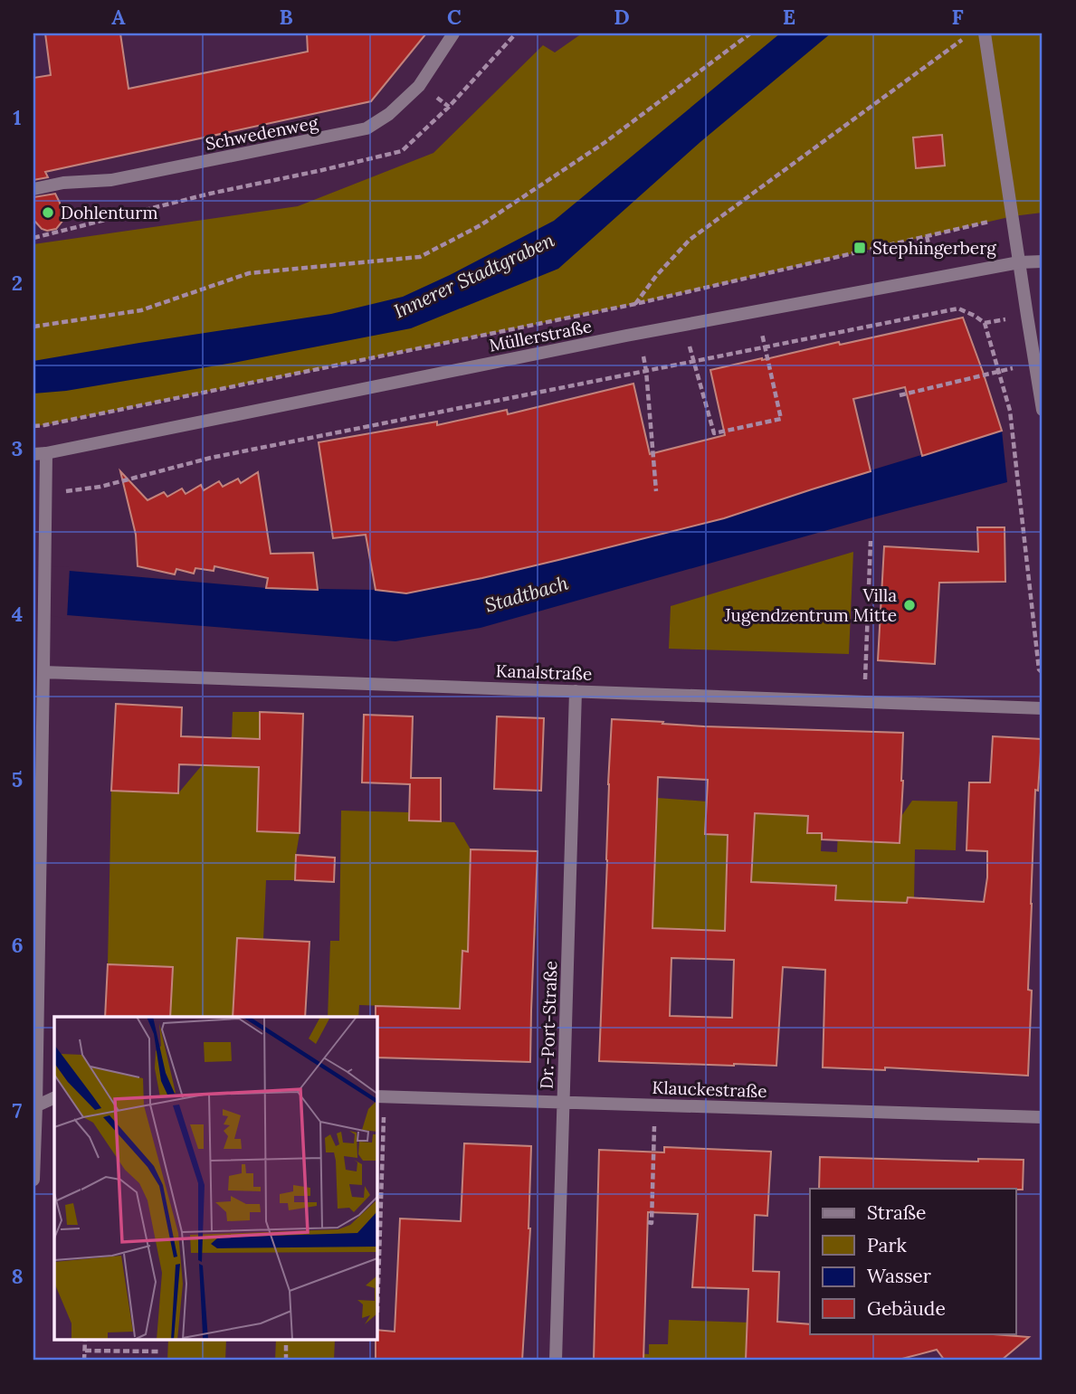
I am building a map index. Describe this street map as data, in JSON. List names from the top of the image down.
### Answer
{
  "streets": {
    "street": [
      "Schwedenweg",
      "Müllerstraße",
      "Kanalstraße",
      "Dr.-Port-Straße",
      "Klauckestraße"
    ]
  },
  "crossings": [
    ["Kanalstraße", "Dr.-Port-Straße"],
    ["Dr.-Port-Straße", "Klauckestraße"]
  ],
  "water": ["Innerer Stadtgraben", "Stadtbach"],
  "places": {
    "other": ["Dohlenturm", "Villa Jugendzentrum Mitte"],
    "transit": ["Stephingerberg"]
  },
  "legend": [
    "Straße",
    "Park",
    "Wasser",
    "Gebäude"
  ],
  "grid": {
    "columns": [
      "A",
      "B",
      "C",
      "D",
      "E",
      "F"
    ],
    "rows": [
      "1",
      "2",
      "3",
      "4",
      "5",
      "6",
      "7",
      "8"
    ]
  }
}
